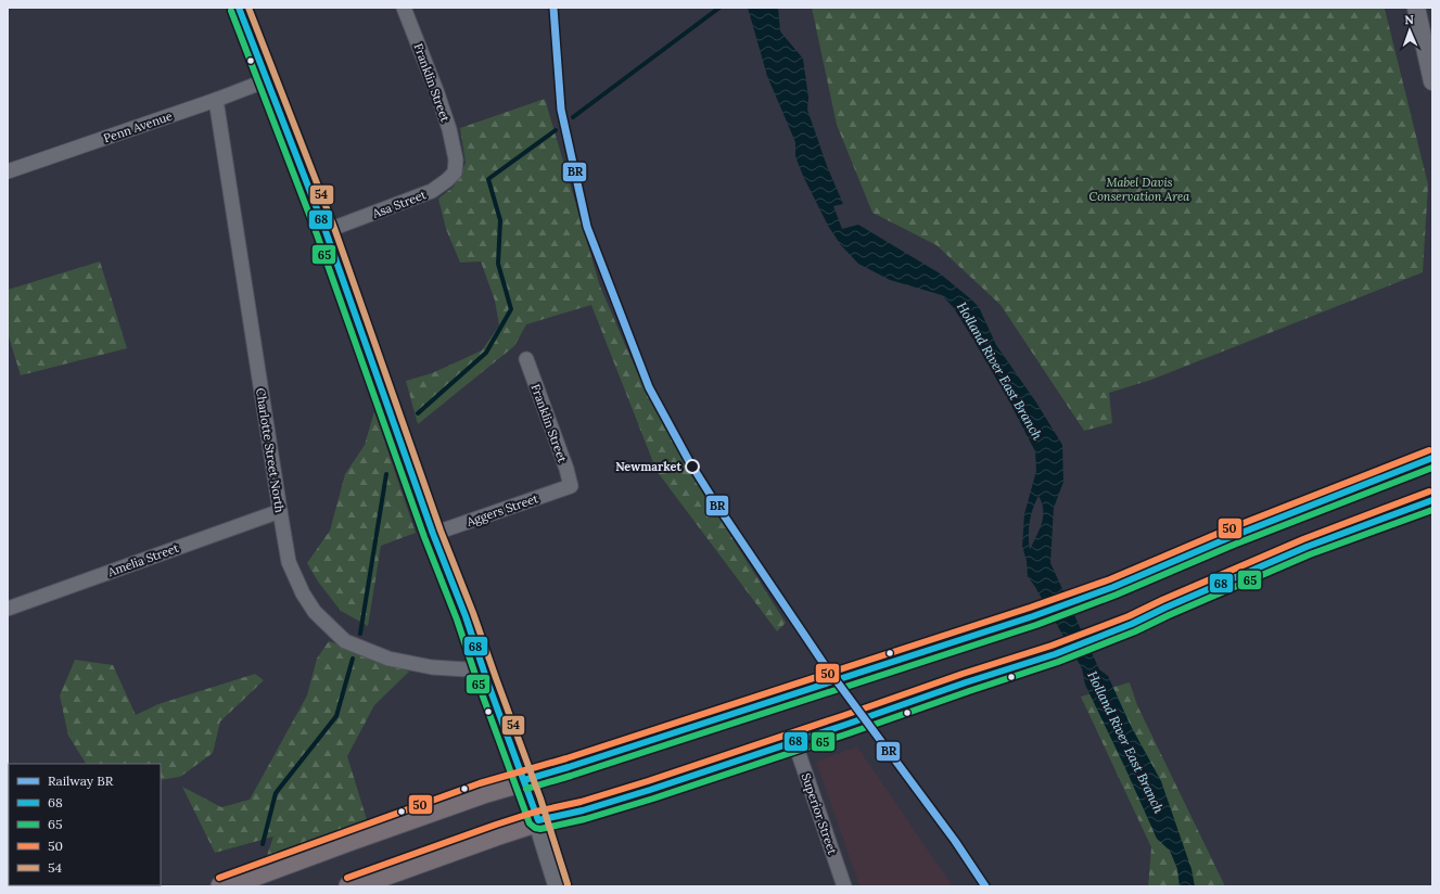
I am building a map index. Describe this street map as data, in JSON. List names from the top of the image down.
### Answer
{
  "streets": {
    "street": [
      "Franklin Street",
      "Penn Avenue",
      "Asa Street",
      "Charlotte Street North",
      "Aggers Street",
      "Amelia Street",
      "Superior Street"
    ]
  },
  "crossings": [
    ["Franklin Street", "Asa Street"],
    ["Franklin Street", "Aggers Street"],
    ["Penn Avenue", "Charlotte Street North"],
    ["Charlotte Street North", "Amelia Street"]
  ],
  "water": ["Holland River East Branch"],
  "parks": ["Mabel Davis Conservation Area"],
  "places": ["Newmarket"],
  "lines": [
    "rail line BR",
    "transit line 68",
    "transit line 54",
    "transit line 65",
    "transit line 50"
  ],
  "legend": [
    "Railway BR",
    "68",
    "65",
    "50",
    "54"
  ],
  "north": "top"
}
